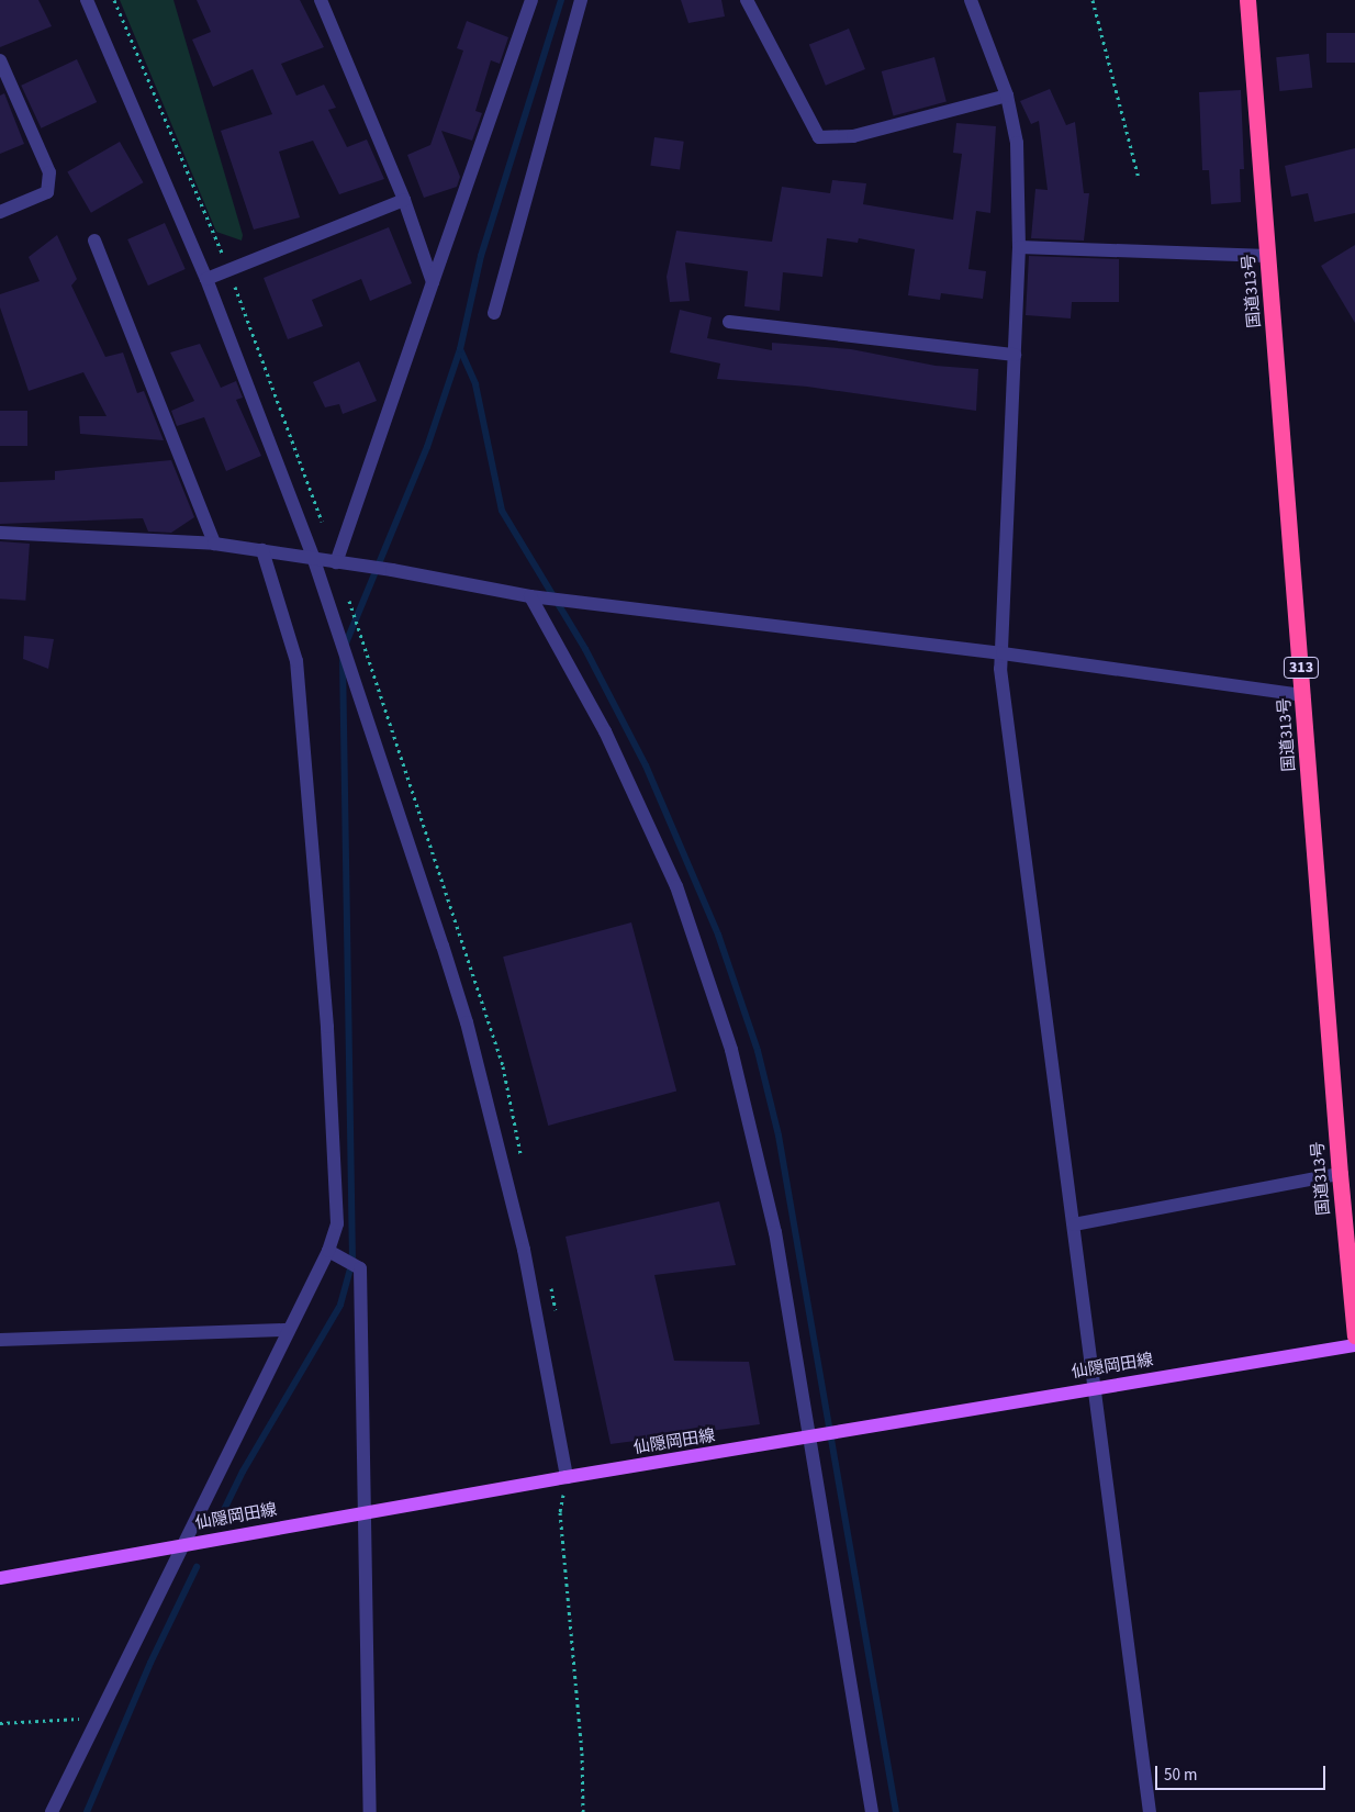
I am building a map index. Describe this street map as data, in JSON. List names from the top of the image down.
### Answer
{
  "streets": {
    "highway": ["国道313号", "313"],
    "main road": ["仙隠岡田線"]
  },
  "scale_bar": "50 m"
}
